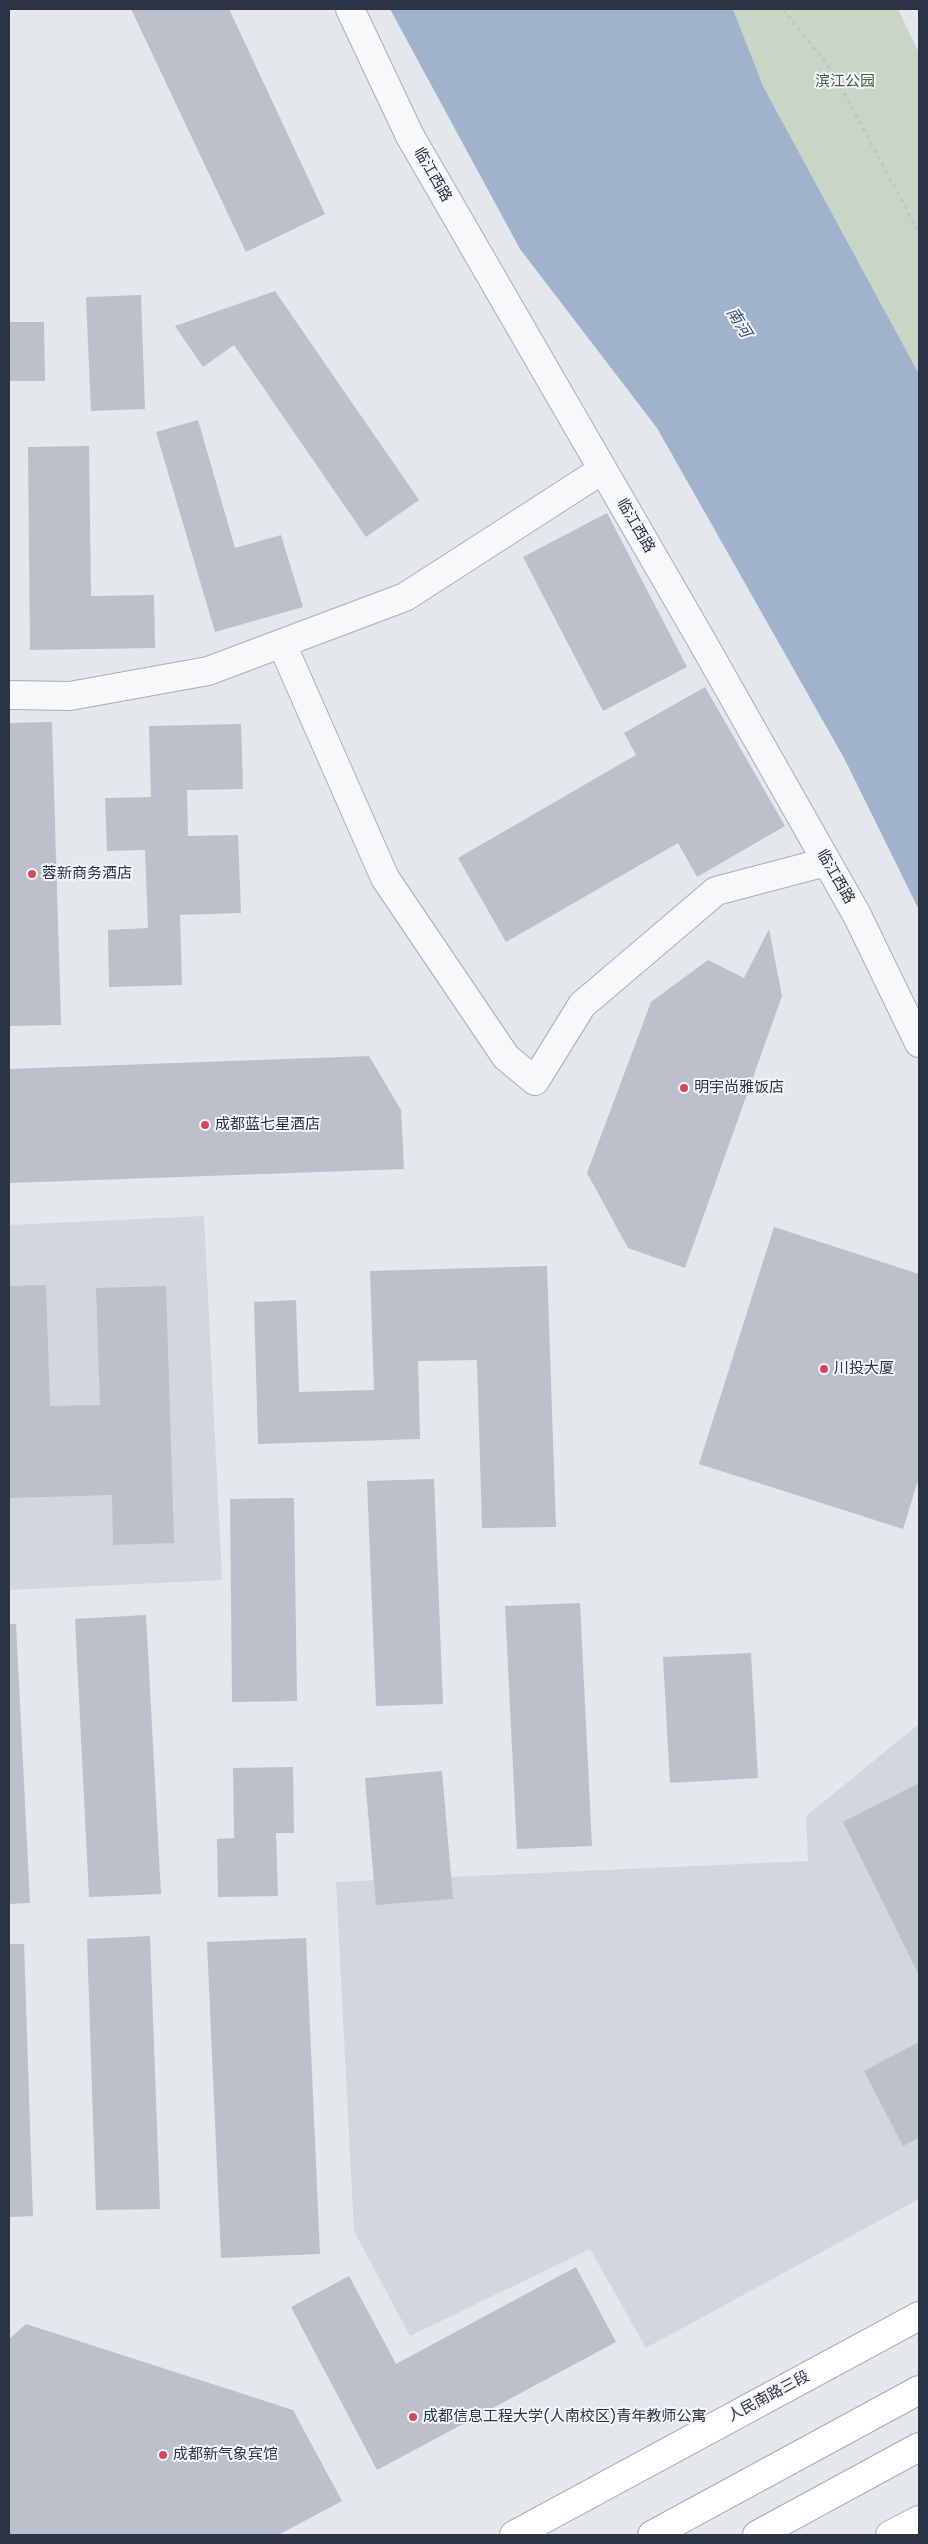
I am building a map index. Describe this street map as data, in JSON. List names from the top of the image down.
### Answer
{
  "streets": {
    "street": ["临江西路", "人民南路三段"]
  },
  "water": ["南河"],
  "parks": ["滨江公园"],
  "places": [
    "蓉新商务酒店",
    "明宇尚雅饭店",
    "成都蓝七星酒店",
    "川投大厦",
    "成都信息工程大学(人南校区)青年教师公寓",
    "成都新气象宾馆"
  ]
}
